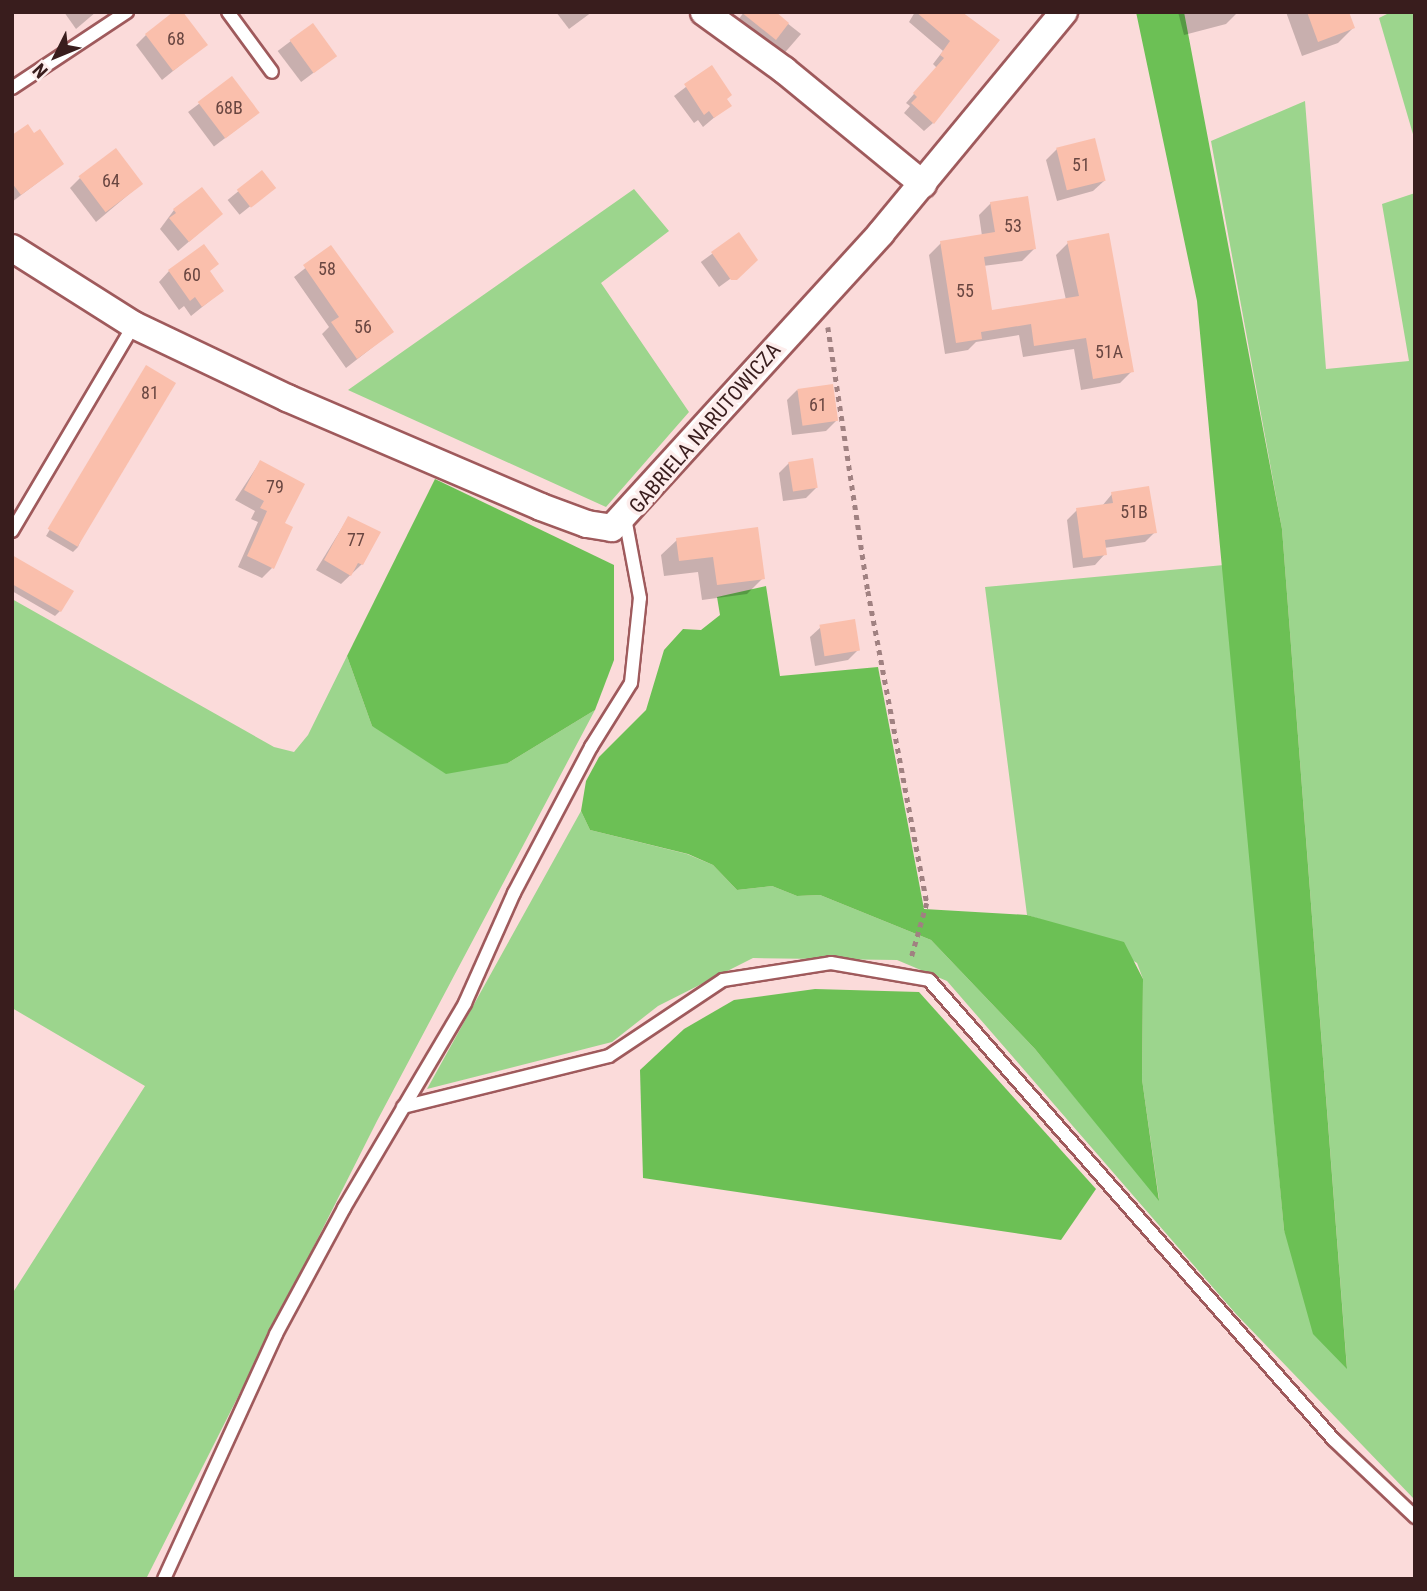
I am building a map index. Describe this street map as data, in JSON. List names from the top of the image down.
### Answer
{
  "streets": {
    "street": ["GABRIELA NARUTOWICZA"]
  },
  "house_numbers": [
    "68",
    "68B",
    "51",
    "64",
    "53",
    "58",
    "60",
    "55",
    "56",
    "51A",
    "81",
    "61",
    "79",
    "51B",
    "77"
  ],
  "north": "bottom left"
}
